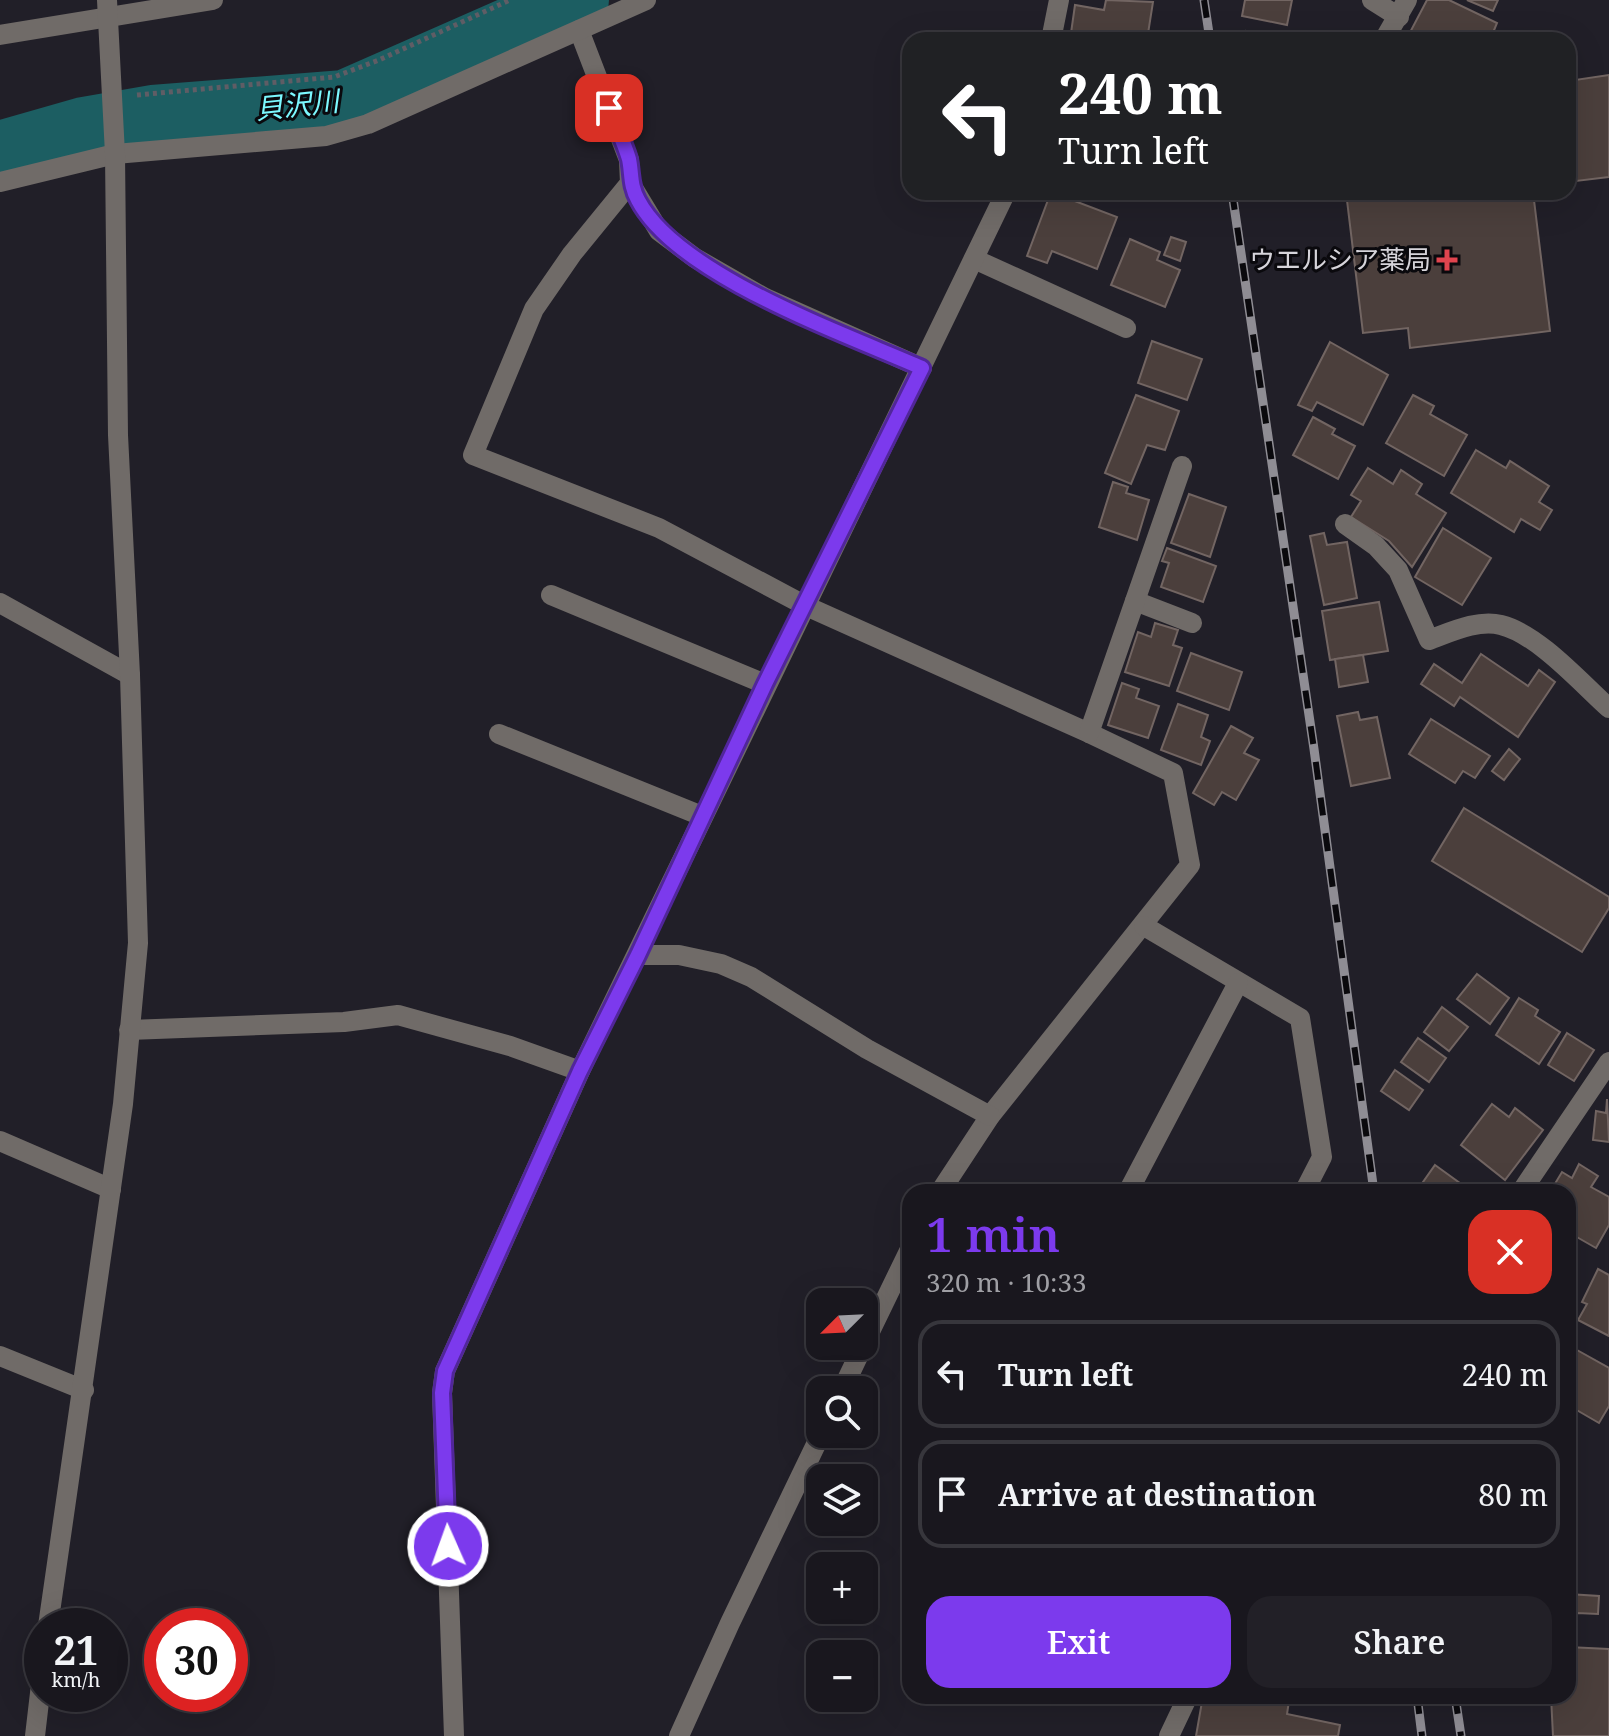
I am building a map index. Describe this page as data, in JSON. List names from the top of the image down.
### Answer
{
  "water": ["貝沢川"],
  "places": {
    "health": ["ウエルシア薬局"]
  },
  "north": "bottom left",
  "page": {
    "turn": ["240 m", "Turn left"],
    "heading": ["1 min", "320 m · 10:33"],
    "map_buttons": ["+", "−"],
    "list": [
      {
        "name": "Turn left",
        "value": "240 m"
      },
      {
        "name": "Arrive at destination",
        "value": "80 m"
      }
    ],
    "buttons": ["Exit", "Share"],
    "speed": "21 km/h",
    "limit": "30"
  }
}
